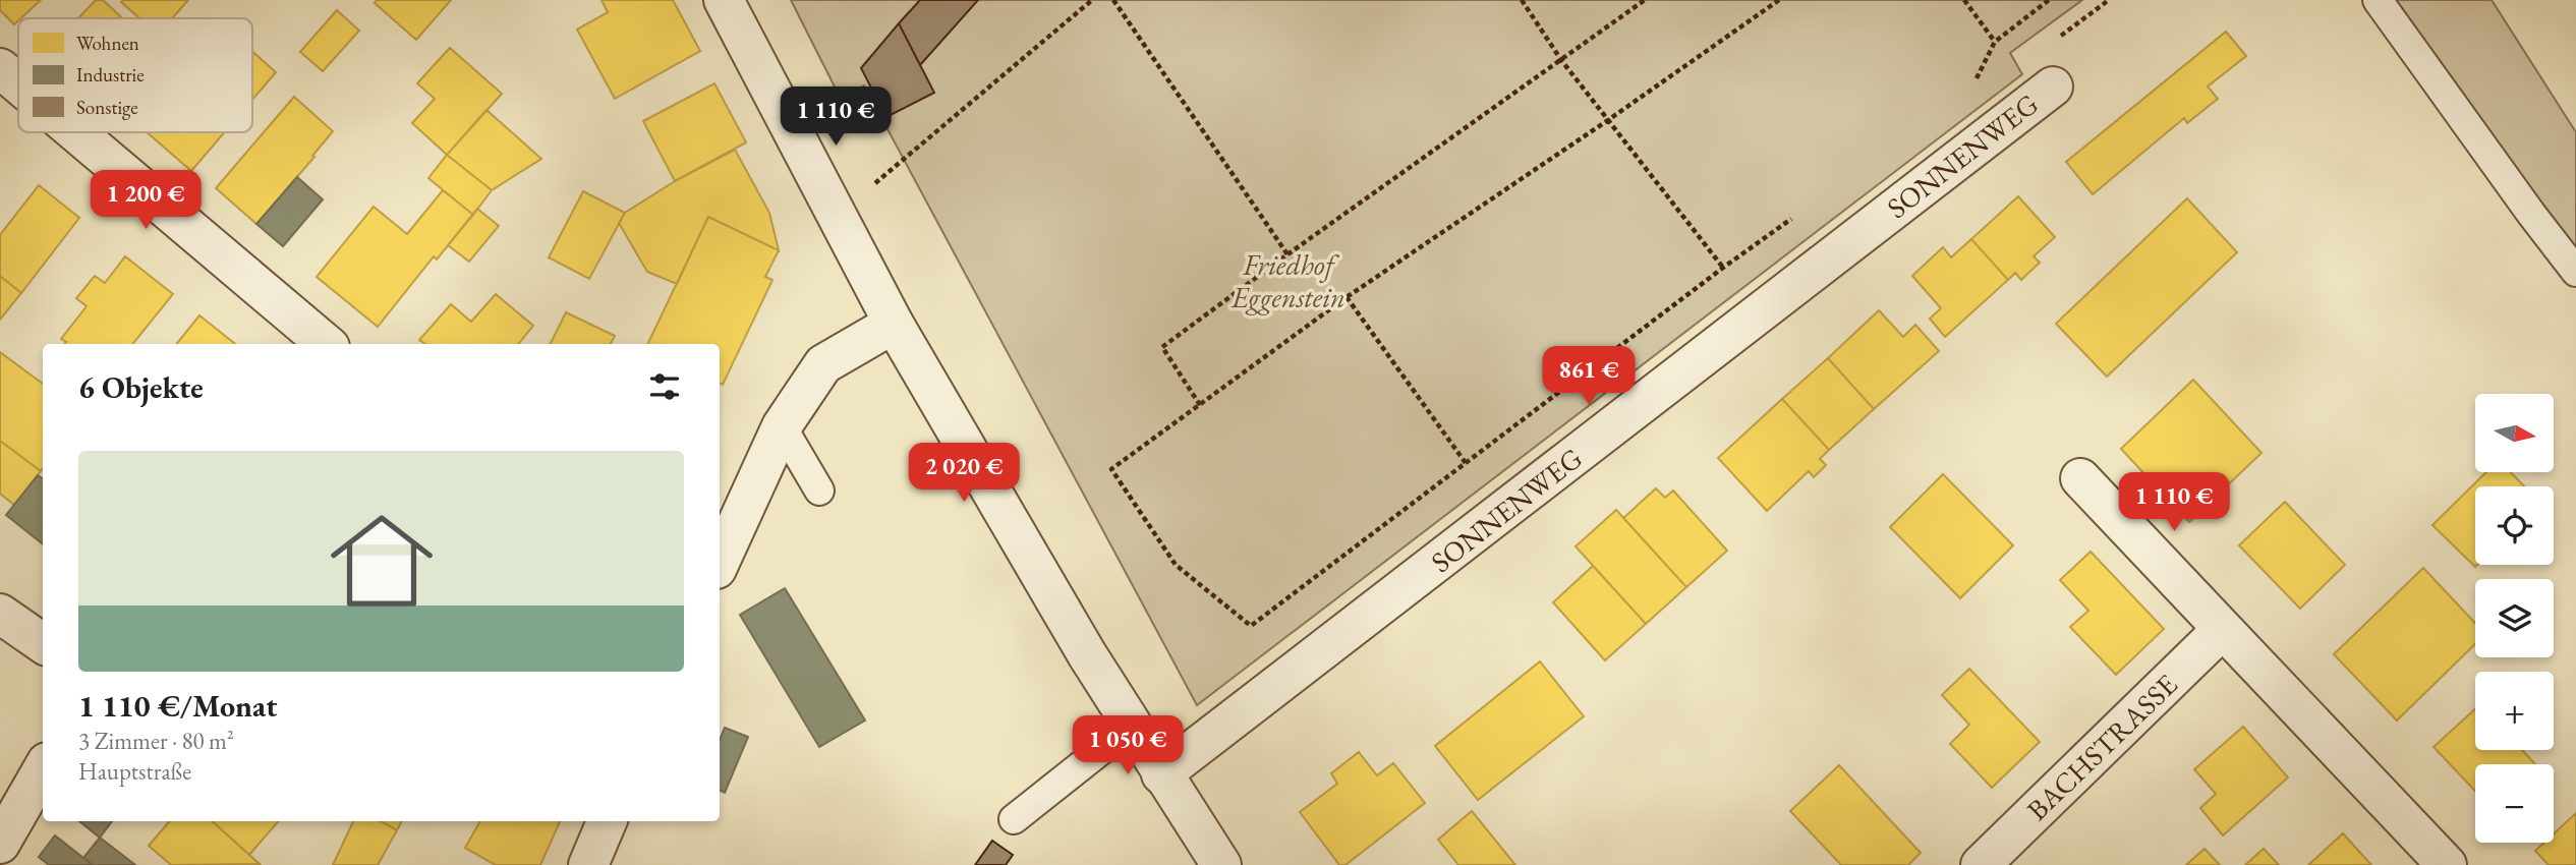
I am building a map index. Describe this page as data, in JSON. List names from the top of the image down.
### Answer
{
  "streets": {
    "street": ["SONNENWEG", "BACHSTRASSE"]
  },
  "parks": ["Friedhof Eggenstein"],
  "legend": ["Wohnen", "Industrie", "Sonstige"],
  "north": "right",
  "page": {
    "price": [
      "1 110 €",
      "1 200 €",
      "861 €",
      "2 020 €",
      "1 110 €",
      "1 050 €"
    ],
    "heading": "6 Objekte",
    "map_buttons": ["+", "−"],
    "list": [
      {
        "name": "1 110 €/Monat",
        "note": "3 Zimmer · 80 m² · Hauptstraße"
      }
    ]
  }
}
